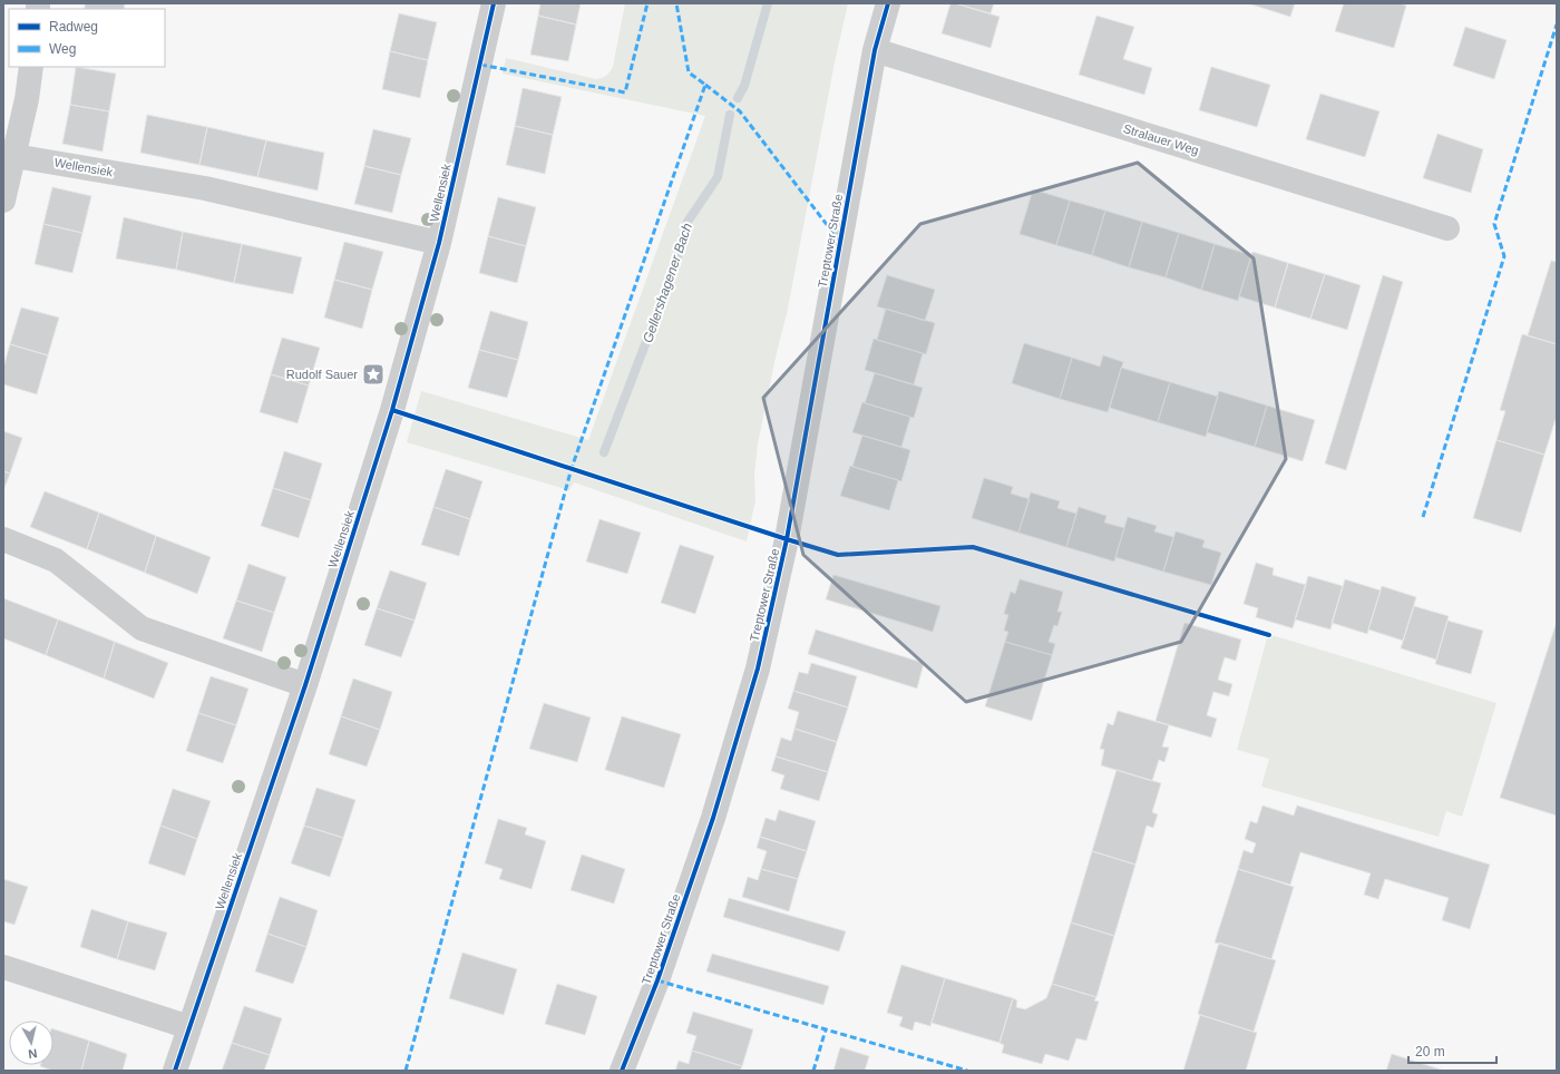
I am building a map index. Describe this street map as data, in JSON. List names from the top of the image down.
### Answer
{
  "streets": {
    "street": ["Stralauer Weg", "Wellensiek", "Treptower Straße"]
  },
  "crossings": [
    ["Stralauer Weg", "Treptower Straße"]
  ],
  "water": ["Gellershagener Bach"],
  "places": {
    "place": ["Rudolf Sauer"]
  },
  "legend": ["Radweg", "Weg"],
  "scale_bar": "20 m",
  "north": "bottom"
}
